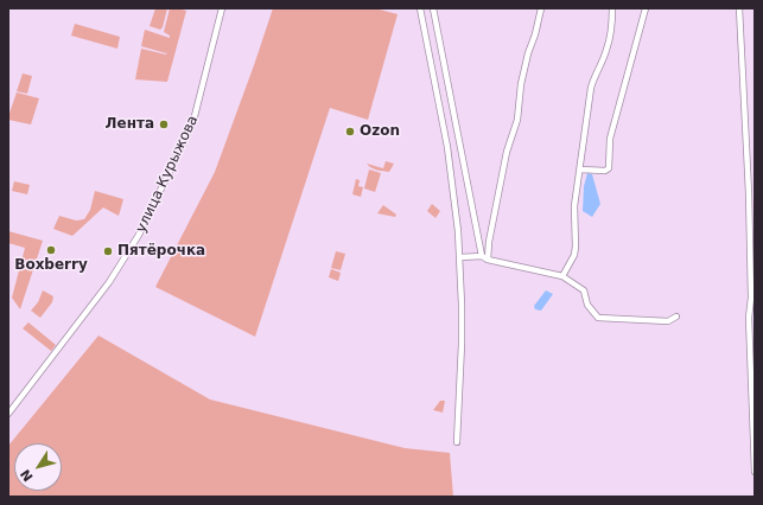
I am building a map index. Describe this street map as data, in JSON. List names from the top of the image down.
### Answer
{
  "streets": {
    "street": ["улица Курыжова"]
  },
  "places": [
    "Лента",
    "Ozon",
    "Boxberry",
    "Пятёрочка"
  ],
  "north": "bottom left"
}
